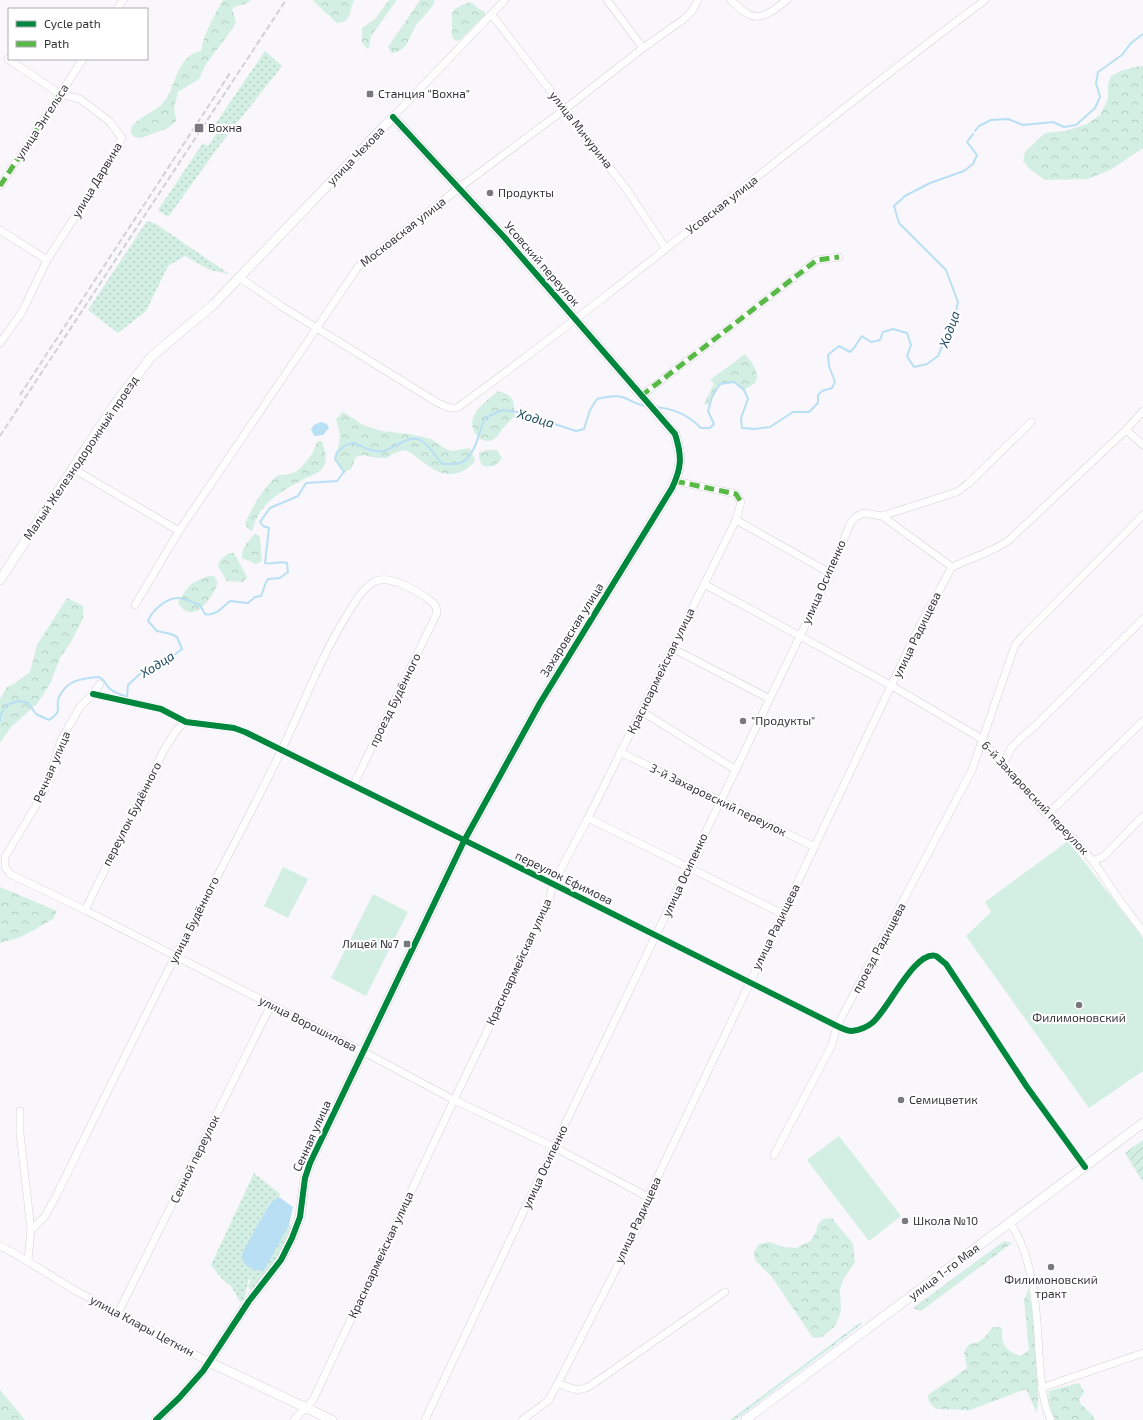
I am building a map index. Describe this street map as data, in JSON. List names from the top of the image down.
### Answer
{
  "streets": {
    "street": [
      "улица Энгельса",
      "улица Мичурина",
      "улица Чехова",
      "улица Дарвина",
      "Усовская улица",
      "Московская улица",
      "Усовский переулок",
      "Малый Железнодорожный проезд",
      "улица Осипенко",
      "Захаровская улица",
      "улица Радищева",
      "Красноармейская улица",
      "проезд Будённого",
      "Речная улица",
      "6-й Захаровский переулок",
      "3-й Захаровский переулок",
      "переулок Будённого",
      "переулок Ефимова",
      "улица Будённого",
      "проезд Радищева",
      "улица Ворошилова",
      "Сенная улица",
      "Сенной переулок",
      "улица 1-го Мая",
      "улица Клары Цеткин"
    ]
  },
  "crossings": [
    ["улица Энгельса", "улица Дарвина"],
    ["улица Мичурина", "улица Чехова"],
    ["улица Мичурина", "Усовская улица"],
    ["улица Мичурина", "Московская улица"],
    ["улица Чехова", "Усовский переулок"],
    ["улица Чехова", "Малый Железнодорожный проезд"],
    ["Усовская улица", "Московская улица"],
    ["Усовская улица", "Усовский переулок"],
    ["Московская улица", "Усовский переулок"],
    ["Усовский переулок", "Захаровская улица"],
    ["улица Осипенко", "6-й Захаровский переулок"],
    ["улица Осипенко", "3-й Захаровский переулок"],
    ["улица Осипенко", "переулок Ефимова"],
    ["улица Осипенко", "улица Ворошилова"],
    ["Захаровская улица", "Красноармейская улица"],
    ["Захаровская улица", "переулок Ефимова"],
    ["Захаровская улица", "Сенная улица"],
    ["улица Радищева", "6-й Захаровский переулок"],
    ["улица Радищева", "3-й Захаровский переулок"],
    ["улица Радищева", "переулок Ефимова"],
    ["улица Радищева", "улица Ворошилова"],
    ["Красноармейская улица", "6-й Захаровский переулок"],
    ["Красноармейская улица", "3-й Захаровский переулок"],
    ["Красноармейская улица", "переулок Ефимова"],
    ["Красноармейская улица", "улица Ворошилова"],
    ["Красноармейская улица", "улица Клары Цеткин"],
    ["проезд Будённого", "переулок Ефимова"],
    ["проезд Будённого", "улица Будённого"],
    ["Речная улица", "улица Ворошилова"],
    ["6-й Захаровский переулок", "проезд Радищева"],
    ["переулок Будённого", "переулок Ефимова"],
    ["переулок Будённого", "улица Ворошилова"],
    ["переулок Ефимова", "улица Будённого"],
    ["переулок Ефимова", "проезд Радищева"],
    ["переулок Ефимова", "Сенная улица"],
    ["переулок Ефимова", "улица 1-го Мая"],
    ["улица Будённого", "улица Ворошилова"],
    ["улица Ворошилова", "Сенная улица"],
    ["улица Ворошилова", "Сенной переулок"],
    ["Сенная улица", "улица Клары Цеткин"],
    ["Сенной переулок", "улица Клары Цеткин"]
  ],
  "water": ["Ходца"],
  "places": {
    "transit": ["Станция \"Вохна\"", "Вохна", "Лицей №7"],
    "other": [
      "Продукты",
      "\"Продукты\"",
      "Филимоновский",
      "Семицветик",
      "Школа №10",
      "Филимоновский тракт"
    ]
  },
  "legend": ["Cycle path", "Path"]
}
